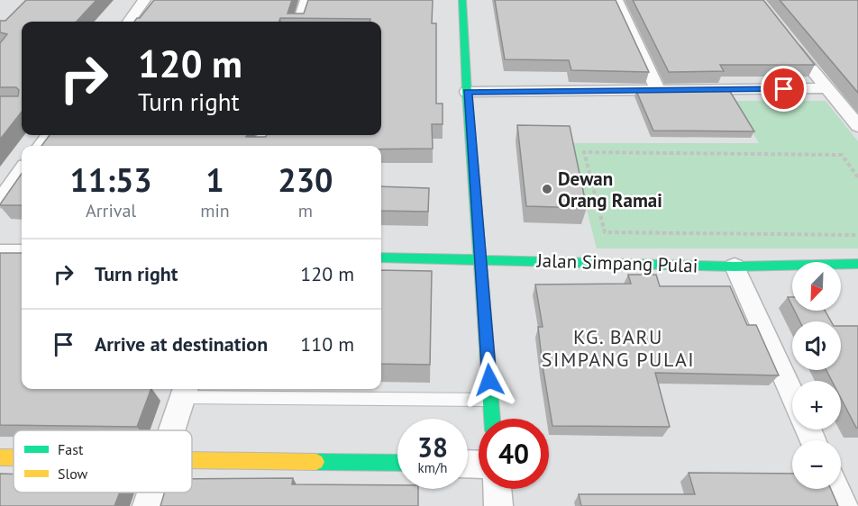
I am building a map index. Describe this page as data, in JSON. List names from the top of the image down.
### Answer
{
  "streets": {
    "street": ["Jalan Simpang Pulai"]
  },
  "districts": ["KG. BARU SIMPANG PULAI"],
  "places": ["Dewan Orang Ramai"],
  "legend": ["Fast", "Slow"],
  "north": "bottom left",
  "page": {
    "turn": ["120 m", "Turn right"],
    "eta": [
      "11:53",
      "Arrival",
      "1",
      "min",
      "230",
      "m"
    ],
    "list": [
      {
        "name": "Turn right",
        "value": "120 m"
      },
      {
        "name": "Arrive at destination",
        "value": "110 m"
      }
    ],
    "map_buttons": ["+", "−"],
    "speed": "38 km/h",
    "limit": "40"
  }
}
